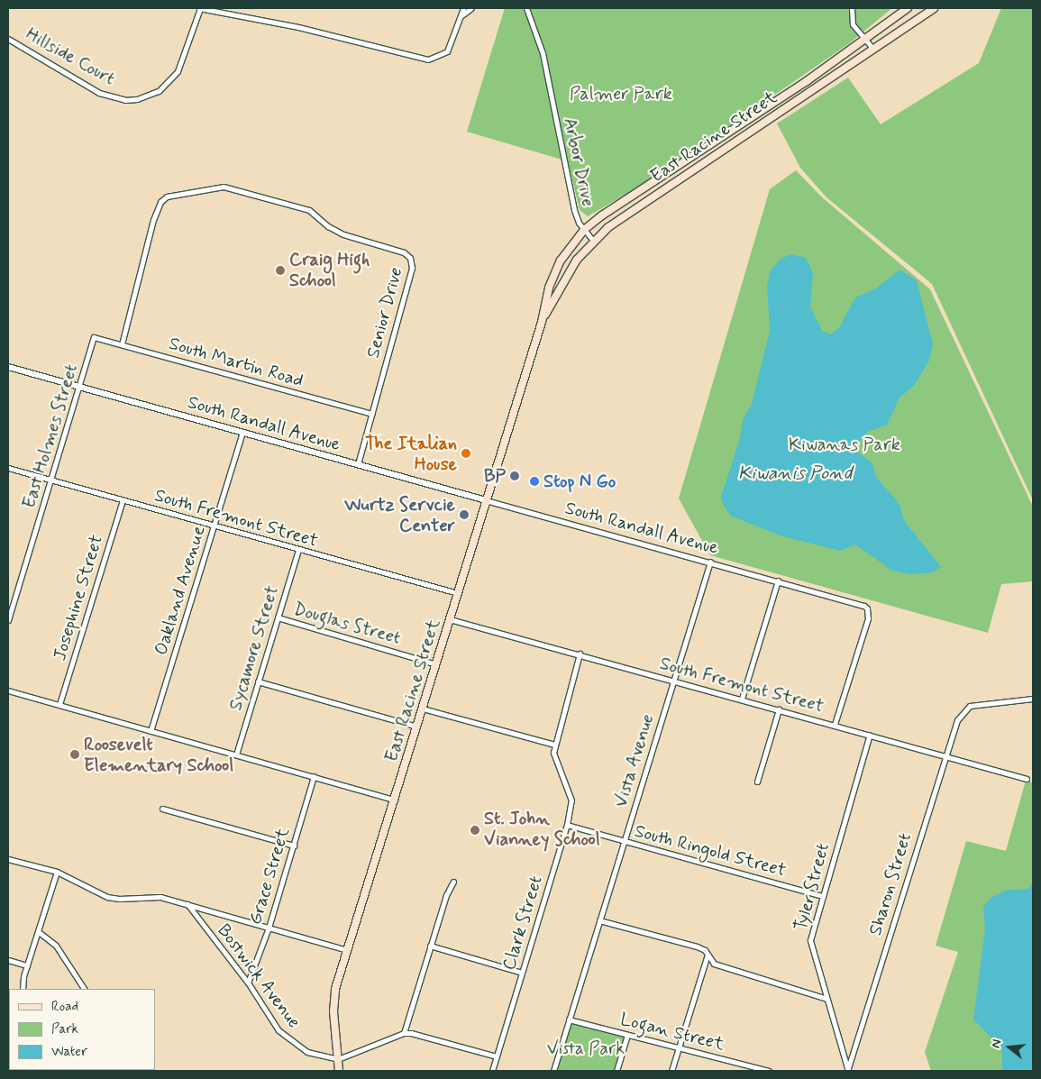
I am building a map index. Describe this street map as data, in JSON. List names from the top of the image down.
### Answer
{
  "streets": {
    "main road": ["East Racine Street"],
    "street": [
      "Hillside Court",
      "Arbor Drive",
      "Senior Drive",
      "South Martin Road",
      "South Randall Avenue",
      "East Holmes Street",
      "South Fremont Street",
      "Oakland Avenue",
      "Josephine Street",
      "Douglas Street",
      "Sycamore Street",
      "Vista Avenue",
      "South Ringold Street",
      "Grace Street",
      "Sharon Street",
      "Tyler Street",
      "Clark Street",
      "Bostwick Avenue",
      "Logan Street"
    ]
  },
  "crossings": [
    ["East Racine Street", "Arbor Drive"],
    ["East Racine Street", "South Randall Avenue"],
    ["East Racine Street", "South Fremont Street"],
    ["East Racine Street", "Douglas Street"],
    ["East Racine Street", "Bostwick Avenue"],
    ["Senior Drive", "South Martin Road"],
    ["Senior Drive", "South Randall Avenue"],
    ["South Martin Road", "East Holmes Street"],
    ["South Randall Avenue", "East Holmes Street"],
    ["South Randall Avenue", "South Fremont Street"],
    ["South Randall Avenue", "Oakland Avenue"],
    ["South Randall Avenue", "Vista Avenue"],
    ["East Holmes Street", "South Fremont Street"],
    ["South Fremont Street", "Oakland Avenue"],
    ["South Fremont Street", "Josephine Street"],
    ["South Fremont Street", "Sycamore Street"],
    ["South Fremont Street", "Vista Avenue"],
    ["South Fremont Street", "Sharon Street"],
    ["South Fremont Street", "Tyler Street"],
    ["South Fremont Street", "Clark Street"],
    ["Douglas Street", "Sycamore Street"],
    ["Vista Avenue", "South Ringold Street"],
    ["Vista Avenue", "Logan Street"],
    ["South Ringold Street", "Tyler Street"],
    ["South Ringold Street", "Clark Street"],
    ["Grace Street", "Bostwick Avenue"],
    ["Sharon Street", "Tyler Street"]
  ],
  "water": ["Kiwanis Pond"],
  "parks": ["Palmer Park", "Kiwanas Park", "Vista Park"],
  "places": [
    "Craig High School",
    "The Italian House",
    "BP",
    "Stop N Go",
    "Wurtz Servcie Center",
    "Roosevelt Elementary School",
    "St. John Vianney School"
  ],
  "legend": ["Road", "Park", "Water"],
  "north": "left"
}
